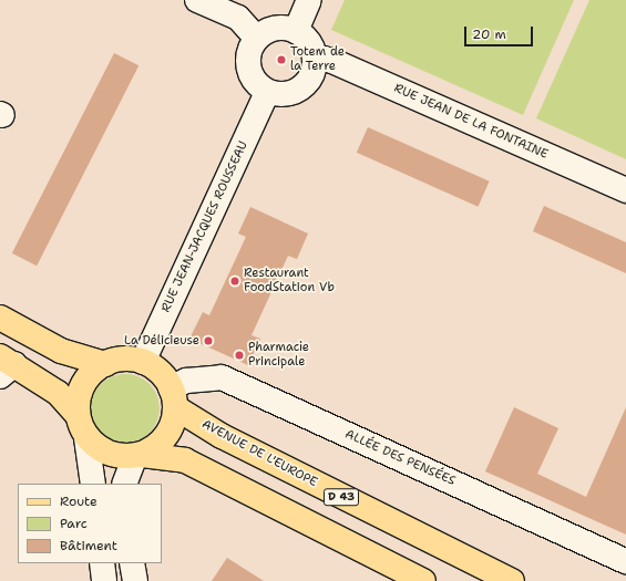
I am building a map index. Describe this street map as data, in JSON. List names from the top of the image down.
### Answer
{
  "streets": {
    "main road": ["AVENUE DE L'EUROPE", "D 43"],
    "street": ["RUE JEAN DE LA FONTAINE", "RUE JEAN-JACQUES ROUSSEAU", "ALLÉE DES PENSÉES"]
  },
  "crossings": [
    ["RUE JEAN DE LA FONTAINE", "RUE JEAN-JACQUES ROUSSEAU"],
    ["RUE JEAN-JACQUES ROUSSEAU", "AVENUE DE L'EUROPE"],
    ["RUE JEAN-JACQUES ROUSSEAU", "ALLÉE DES PENSÉES"],
    ["AVENUE DE L'EUROPE", "ALLÉE DES PENSÉES"]
  ],
  "places": [
    "Totem de la Terre",
    "Restaurant FoodStation Vb",
    "La Délicieuse",
    "Pharmacie Principale"
  ],
  "legend": ["Route", "Parc", "Bâtiment"],
  "scale_bar": "20 m"
}
